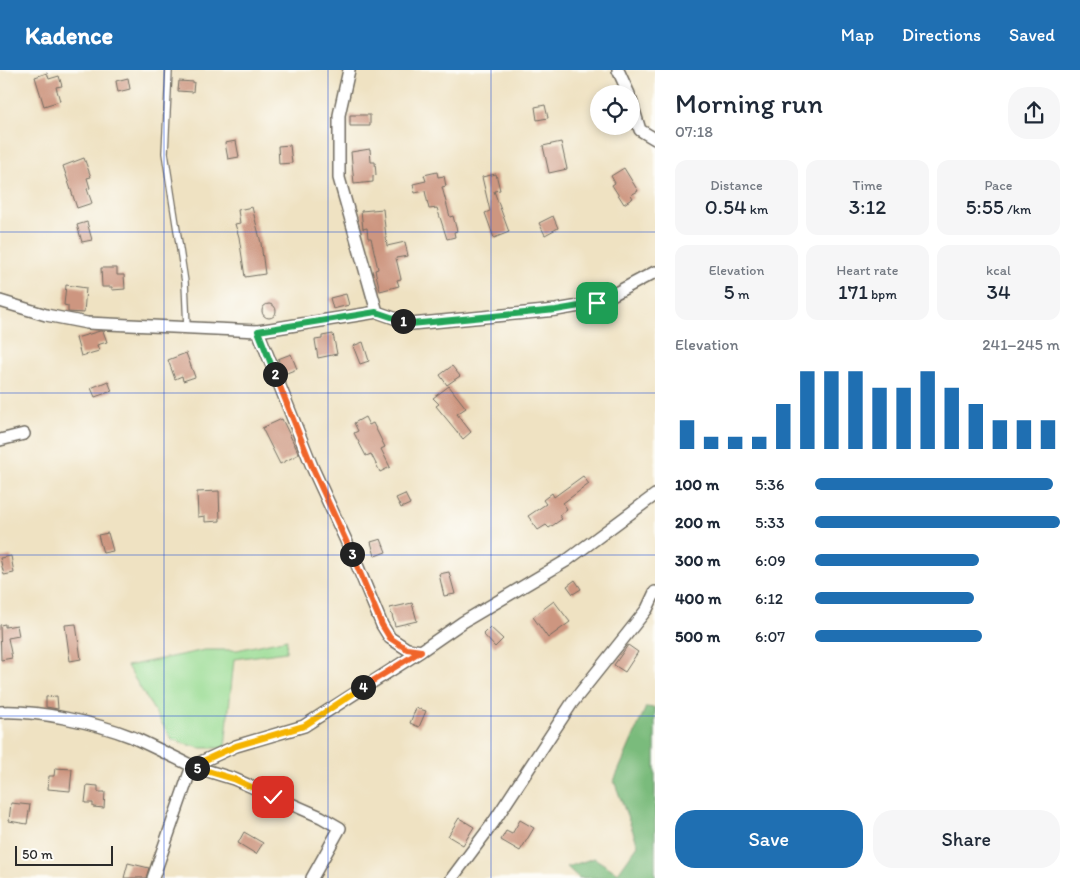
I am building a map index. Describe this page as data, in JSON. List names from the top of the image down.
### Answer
{
  "scale_bar": "50 m",
  "page": {
    "header": "Kadence",
    "nav": ["Map", "Directions", "Saved"],
    "heading": ["Morning run", "07:18"],
    "stats": [
      ["Distance", "0.54 km"],
      ["Time", "3:12"],
      ["Pace", "5:55 /km"],
      ["Elevation", "5 m"],
      ["Heart rate", "171 bpm"],
      ["kcal", "34"]
    ],
    "pins": [
      "1",
      "2",
      "3",
      "4",
      "5"
    ],
    "chart": ["Elevation", "241–245 m"],
    "list": [
      {
        "name": "100 m",
        "note": "5:36"
      },
      {
        "name": "200 m",
        "note": "5:33"
      },
      {
        "name": "300 m",
        "note": "6:09"
      },
      {
        "name": "400 m",
        "note": "6:12"
      },
      {
        "name": "500 m",
        "note": "6:07"
      }
    ],
    "buttons": ["Save", "Share"],
    "scale": "50 m"
  }
}
